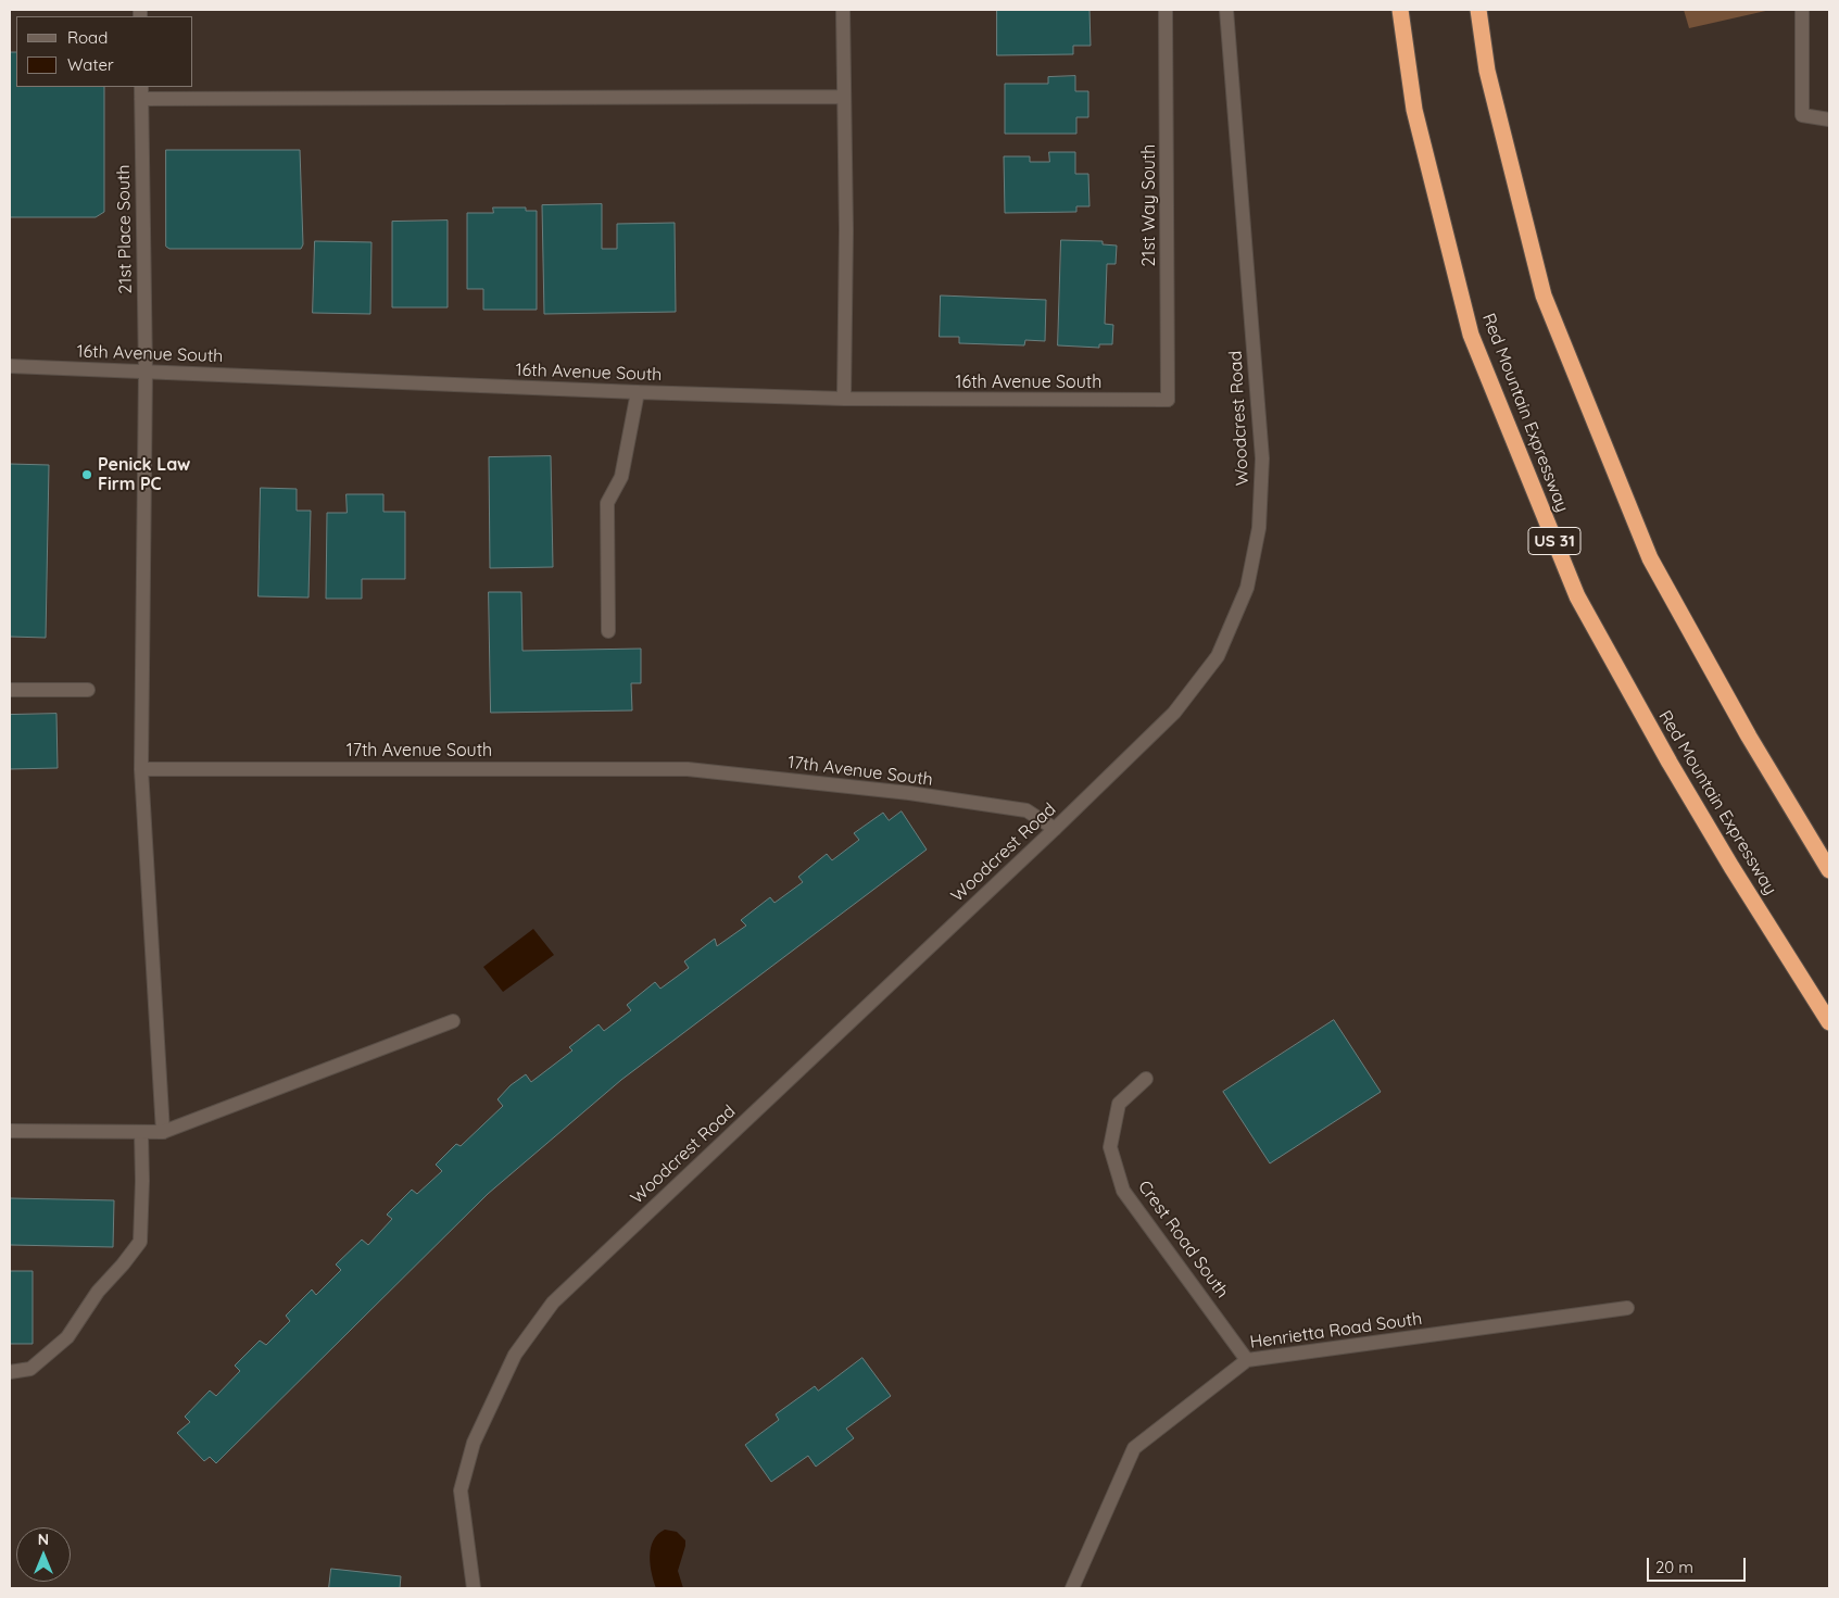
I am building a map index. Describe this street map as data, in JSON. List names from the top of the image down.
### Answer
{
  "streets": {
    "highway": ["Red Mountain Expressway", "US 31"],
    "street": [
      "21st Way South",
      "21st Place South",
      "16th Avenue South",
      "Woodcrest Road",
      "17th Avenue South",
      "Crest Road South",
      "Henrietta Road South"
    ]
  },
  "crossings": [
    ["21st Way South", "16th Avenue South"],
    ["21st Place South", "16th Avenue South"],
    ["21st Place South", "17th Avenue South"],
    ["Woodcrest Road", "17th Avenue South"],
    ["Crest Road South", "Henrietta Road South"]
  ],
  "places": ["Penick Law Firm PC"],
  "legend": ["Road", "Water"],
  "scale_bar": "20 m",
  "north": "top"
}
